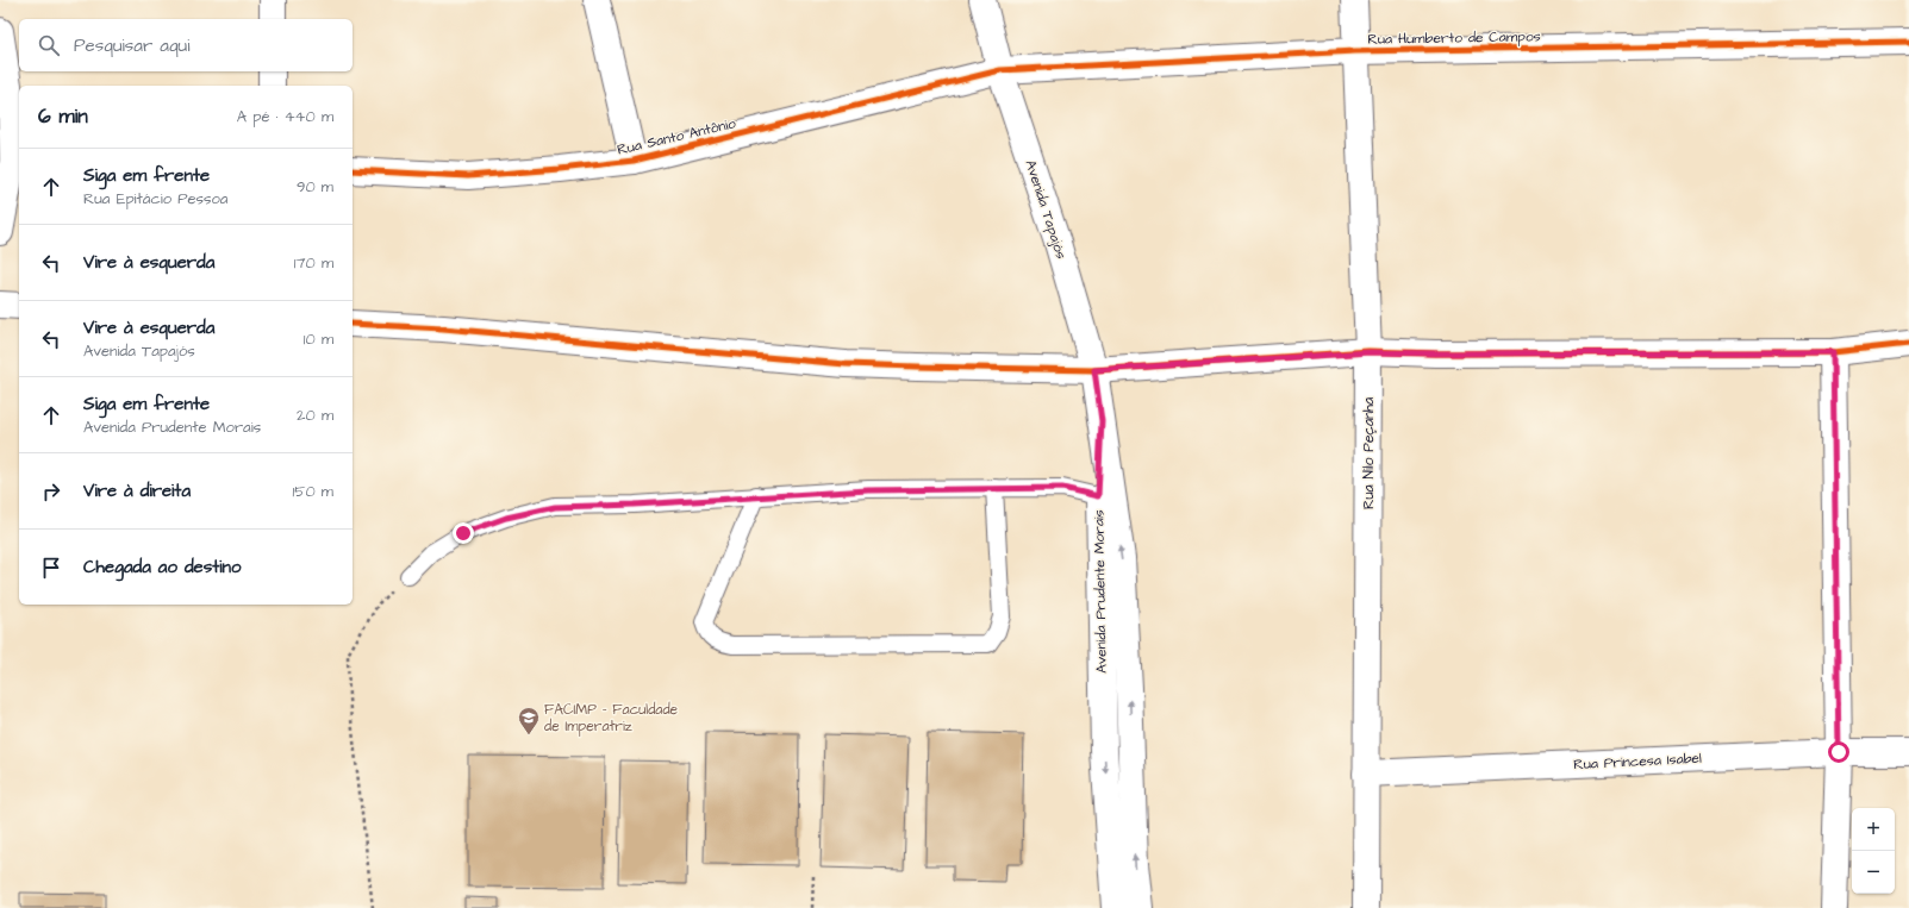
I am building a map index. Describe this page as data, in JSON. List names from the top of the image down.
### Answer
{
  "streets": {
    "street": [
      "Rua Humberto de Campos",
      "Rua Santo Antônio",
      "Avenida Tapajós",
      "Rua Nilo Peçanha",
      "Avenida Prudente Morais",
      "Rua Princesa Isabel"
    ]
  },
  "crossings": [
    ["Rua Humberto de Campos", "Rua Santo Antônio"],
    ["Rua Humberto de Campos", "Avenida Tapajós"],
    ["Rua Humberto de Campos", "Rua Nilo Peçanha"],
    ["Rua Santo Antônio", "Avenida Tapajós"],
    ["Avenida Tapajós", "Avenida Prudente Morais"],
    ["Rua Nilo Peçanha", "Rua Princesa Isabel"]
  ],
  "places": {
    "school or university": ["FACIMP - Faculdade de Imperatriz"]
  },
  "page": {
    "search": "Pesquisar aqui",
    "heading": ["6 min", "A pé · 440 m"],
    "list": [
      ["Siga em frente", "Rua Epitácio Pessoa", "90 m"],
      ["Vire à esquerda", "170 m"],
      ["Vire à esquerda", "Avenida Tapajós", "10 m"],
      ["Siga em frente", "Avenida Prudente Morais", "20 m"],
      ["Vire à direita", "150 m"],
      "Chegada ao destino"
    ],
    "map_buttons": ["+", "−"]
  }
}
